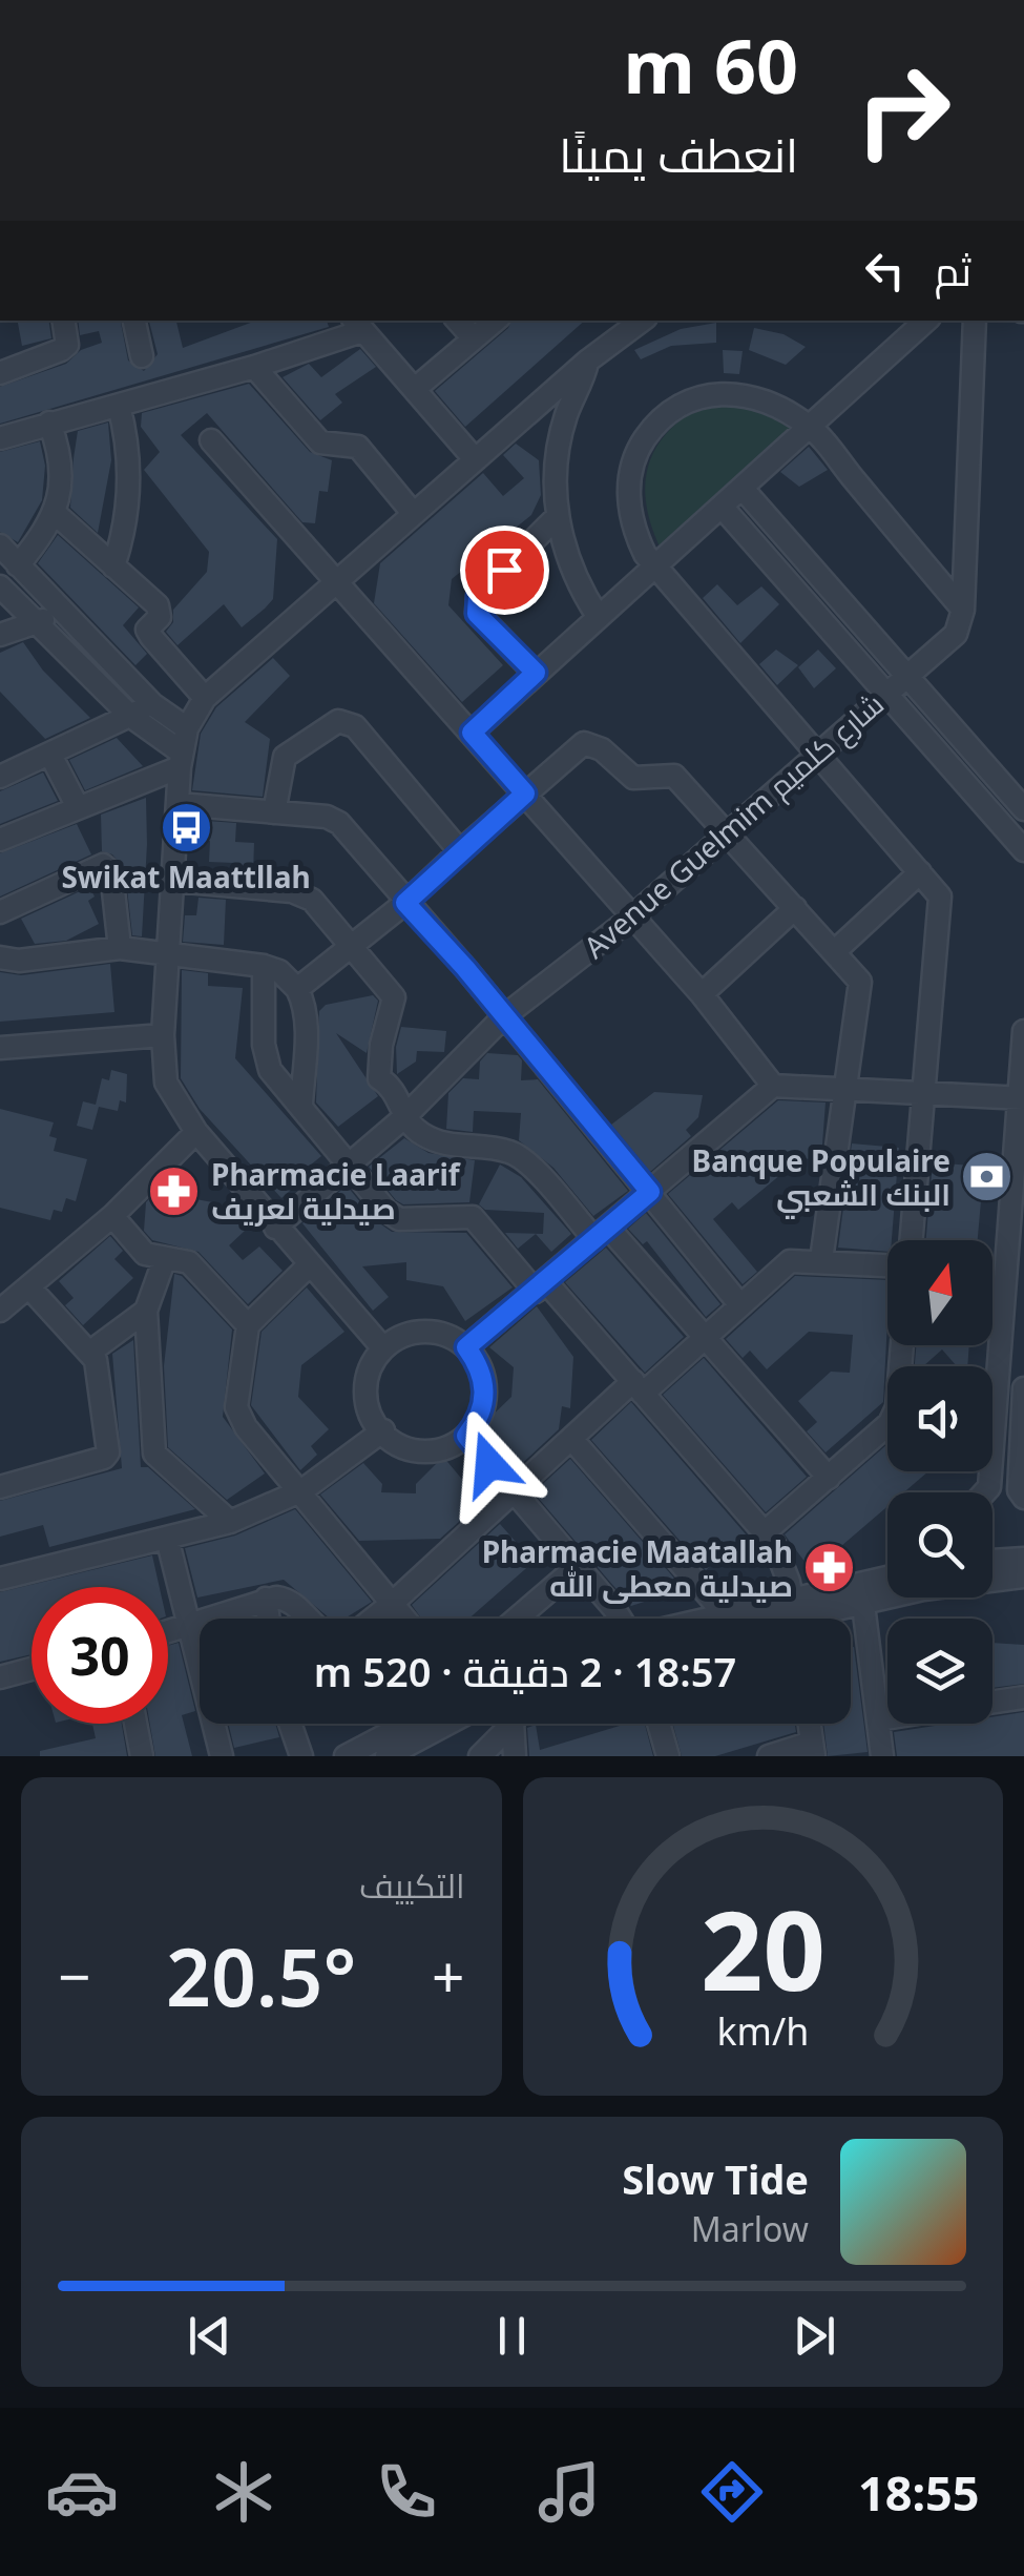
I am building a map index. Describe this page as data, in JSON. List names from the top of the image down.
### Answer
{
  "streets": {
    "street": ["Avenue Guelmim شارع كلميم"]
  },
  "places": {
    "bus stop": ["Swikat Maattllah"],
    "bank": ["Banque Populaire البنك الشعبي"],
    "pharmacy": ["Pharmacie Laarif صيدلية لعريف", "Pharmacie Maatallah صيدلية معطى الله"]
  },
  "north": "top",
  "page": {
    "turn": ["60 m", "انعطف يمينًا"],
    "then": "ثم",
    "limit": "30",
    "trip": "18:57 · 2 دقيقة · 520 m",
    "tile": "التكييف",
    "heat": ["−", "20.5°", "+"],
    "song": ["Slow Tide", "Marlow"],
    "tabs": "18:55",
    "gauge": ["20", "km/h"]
  }
}
